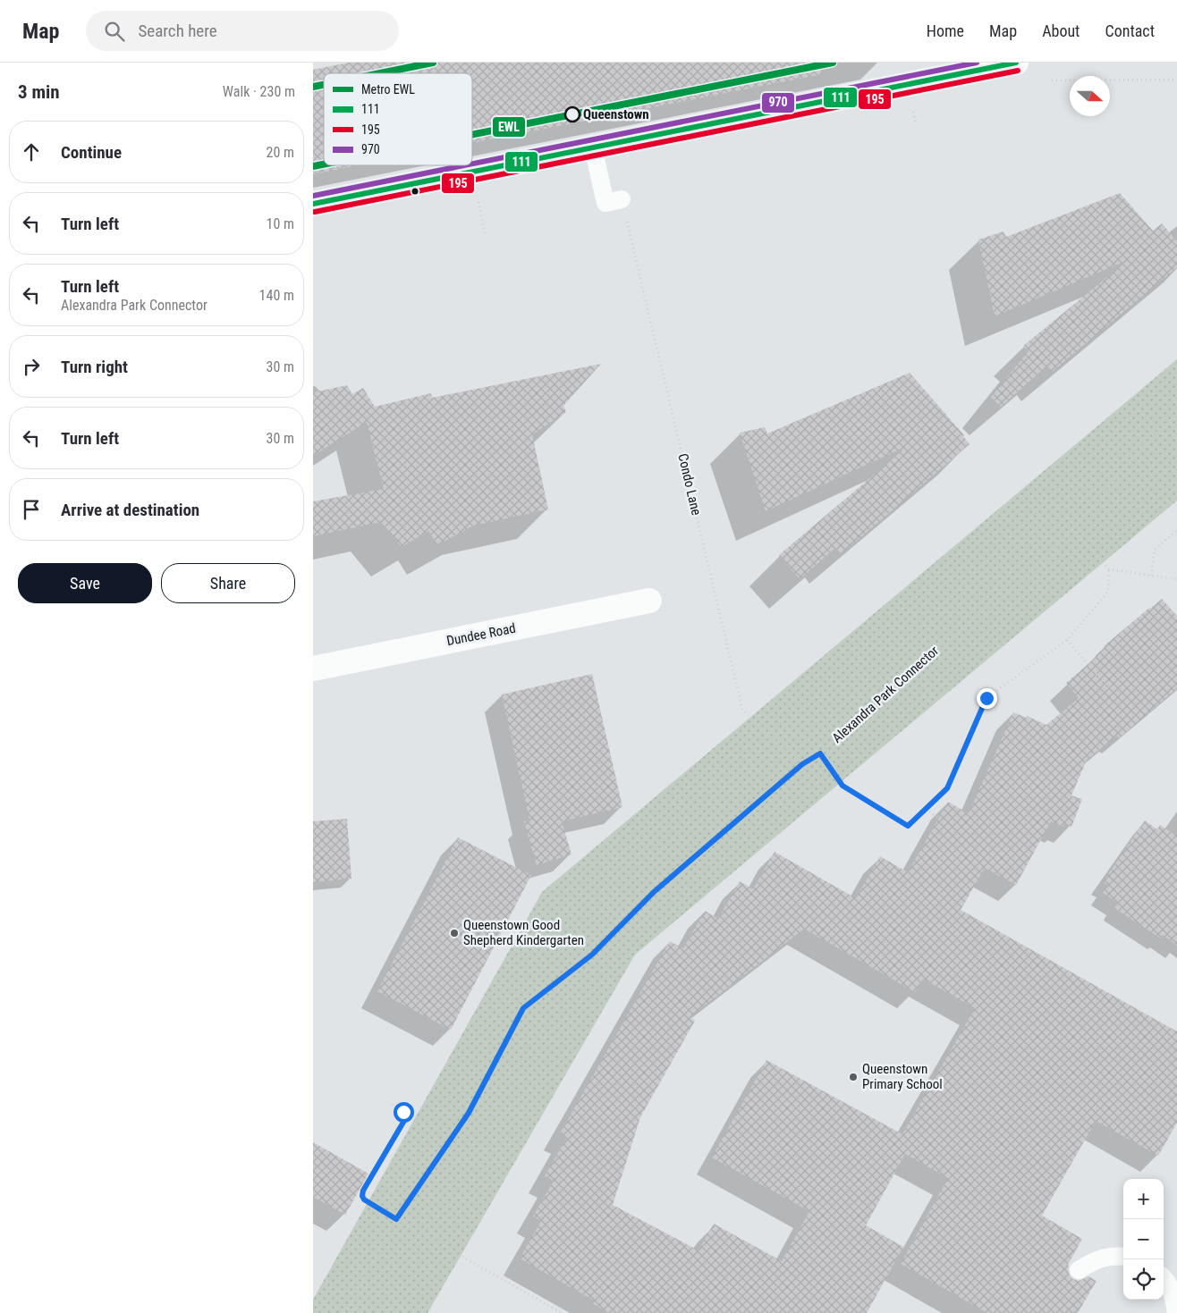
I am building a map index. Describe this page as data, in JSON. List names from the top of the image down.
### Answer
{
  "streets": {
    "main road": ["Dundee Road"],
    "path": ["Condo Lane", "Alexandra Park Connector"]
  },
  "crossings": [
    ["Condo Lane", "Alexandra Park Connector"]
  ],
  "places": ["Queenstown", "Queenstown Good Shepherd Kindergarten", "Queenstown Primary School"],
  "lines": [
    "metro line EWL",
    "transit line 111",
    "transit line 970",
    "transit line 195"
  ],
  "legend": [
    "Metro EWL",
    "111",
    "195",
    "970"
  ],
  "north": "right",
  "page": {
    "header": "Map",
    "search": "Search here",
    "nav": [
      "Home",
      "Map",
      "About",
      "Contact"
    ],
    "heading": ["3 min", "Walk · 230 m"],
    "list": [
      ["Continue", "20 m"],
      ["Turn left", "10 m"],
      ["Turn left", "Alexandra Park Connector", "140 m"],
      ["Turn right", "30 m"],
      ["Turn left", "30 m"],
      "Arrive at destination"
    ],
    "buttons": ["Save", "Share"],
    "map_buttons": ["+", "−"]
  }
}
